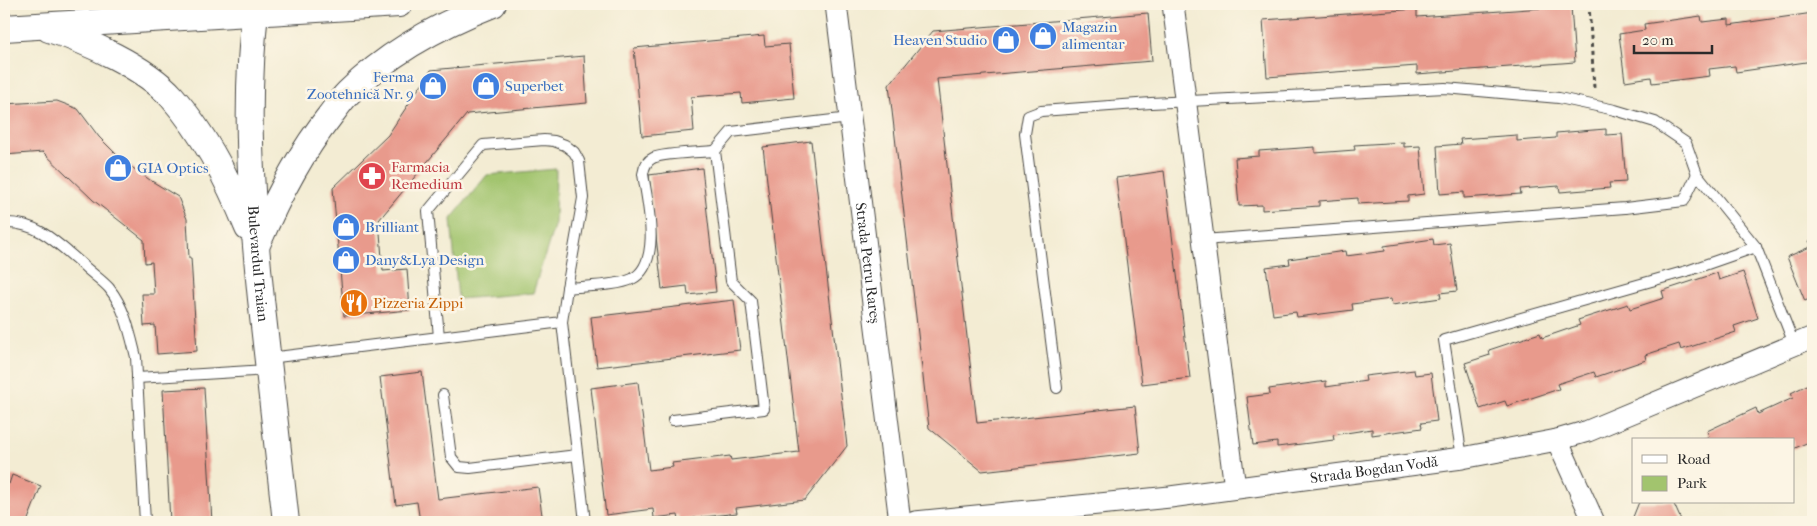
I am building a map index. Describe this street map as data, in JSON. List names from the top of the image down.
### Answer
{
  "streets": {
    "street": ["Bulevardul Traian", "Strada Petru Rareș", "Strada Bogdan Vodă"]
  },
  "places": {
    "shop": [
      "Magazin alimentar",
      "Heaven Studio",
      "Ferma Zootehnică Nr. 9",
      "Superbet",
      "GIA Optics",
      "Brilliant",
      "Dany&Lya Design"
    ],
    "pharmacy": ["Farmacia Remedium"],
    "restaurant": ["Pizzeria Zippi"]
  },
  "legend": ["Road", "Park"],
  "scale_bar": "20 m"
}
